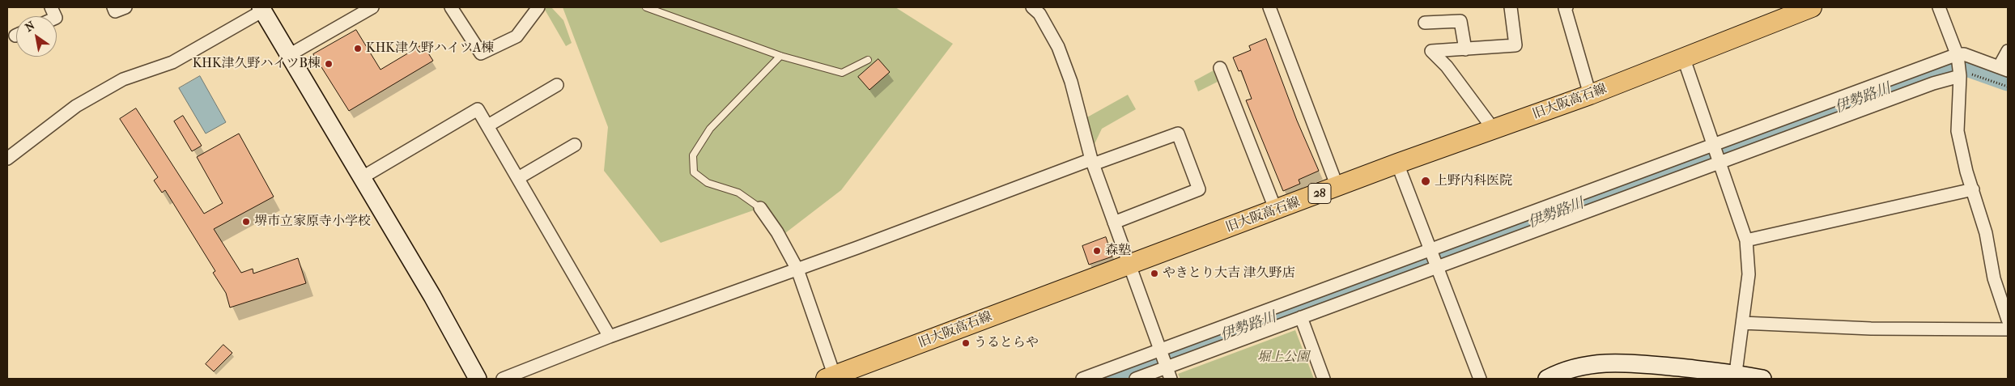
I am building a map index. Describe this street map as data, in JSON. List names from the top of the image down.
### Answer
{
  "streets": {
    "main road": ["旧大阪高石線", "28"]
  },
  "water": ["伊勢路川"],
  "parks": ["堀上公園"],
  "places": [
    "KHK津久野ハイツA棟",
    "KHK津久野ハイツB棟",
    "上野内科医院",
    "堺市立家原寺小学校",
    "森塾",
    "やきとり大吉 津久野店",
    "うるとらや"
  ],
  "north": "top left"
}
